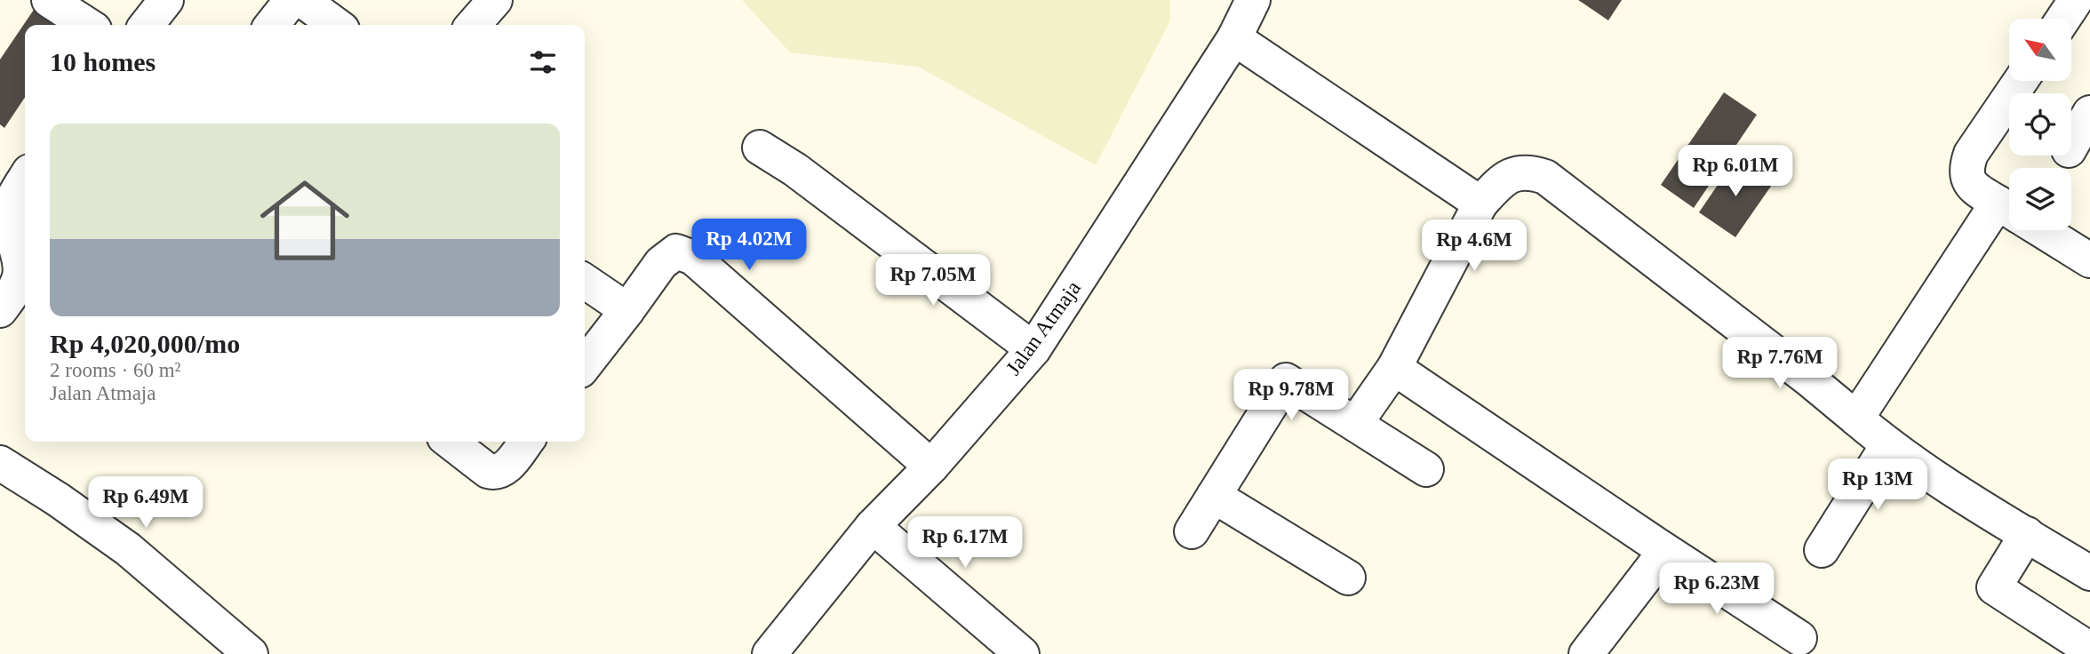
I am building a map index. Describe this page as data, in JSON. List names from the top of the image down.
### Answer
{
  "streets": {
    "street": ["Jalan Atmaja"]
  },
  "north": "top left",
  "page": {
    "heading": "10 homes",
    "list": [
      {
        "name": "Rp 4,020,000/mo",
        "note": "2 rooms · 60 m² · Jalan Atmaja"
      }
    ],
    "price": [
      "Rp 6.01M",
      "Rp 4.02M",
      "Rp 4.6M",
      "Rp 7.05M",
      "Rp 7.76M",
      "Rp 9.78M",
      "Rp 13M",
      "Rp 6.49M",
      "Rp 6.17M",
      "Rp 6.23M"
    ]
  }
}
